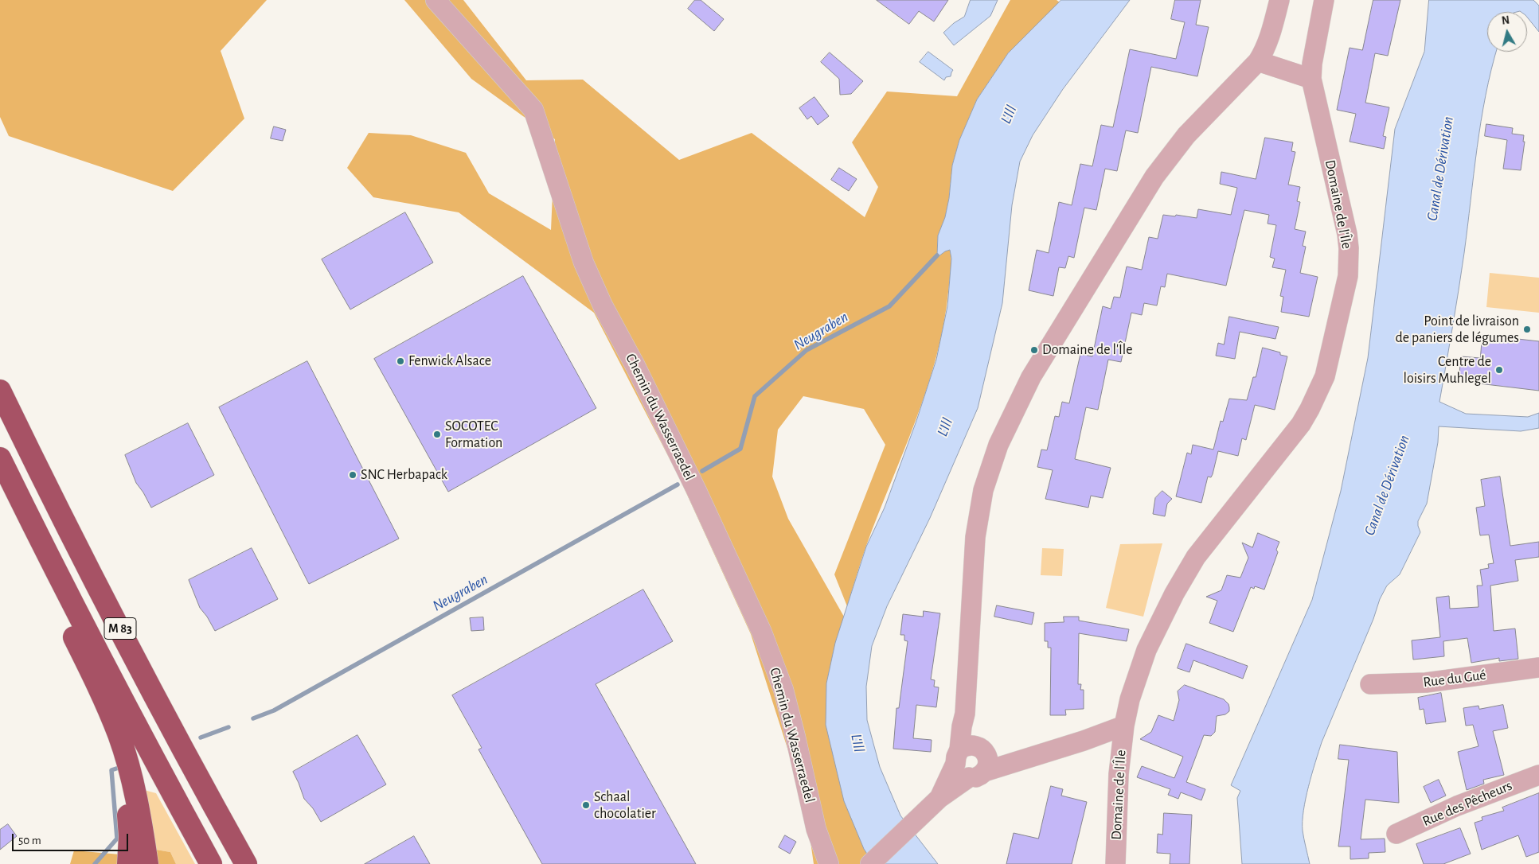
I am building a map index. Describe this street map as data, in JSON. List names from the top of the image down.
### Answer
{
  "streets": {
    "highway": ["M 83"],
    "street": [
      "Domaine de l'Île",
      "Chemin du Wasserraedel",
      "Rue du Gué",
      "Rue des Pêcheurs"
    ]
  },
  "water": ["L'Ill", "Canal de Dérivation", "Neugraben"],
  "places": [
    "Point de livraison de paniers de légumes",
    "Domaine de l'Île",
    "Fenwick Alsace",
    "Centre de loisirs Muhlegel",
    "SOCOTEC Formation",
    "SNC Herbapack",
    "Schaal chocolatier"
  ],
  "scale_bar": "50 m",
  "north": "top"
}
